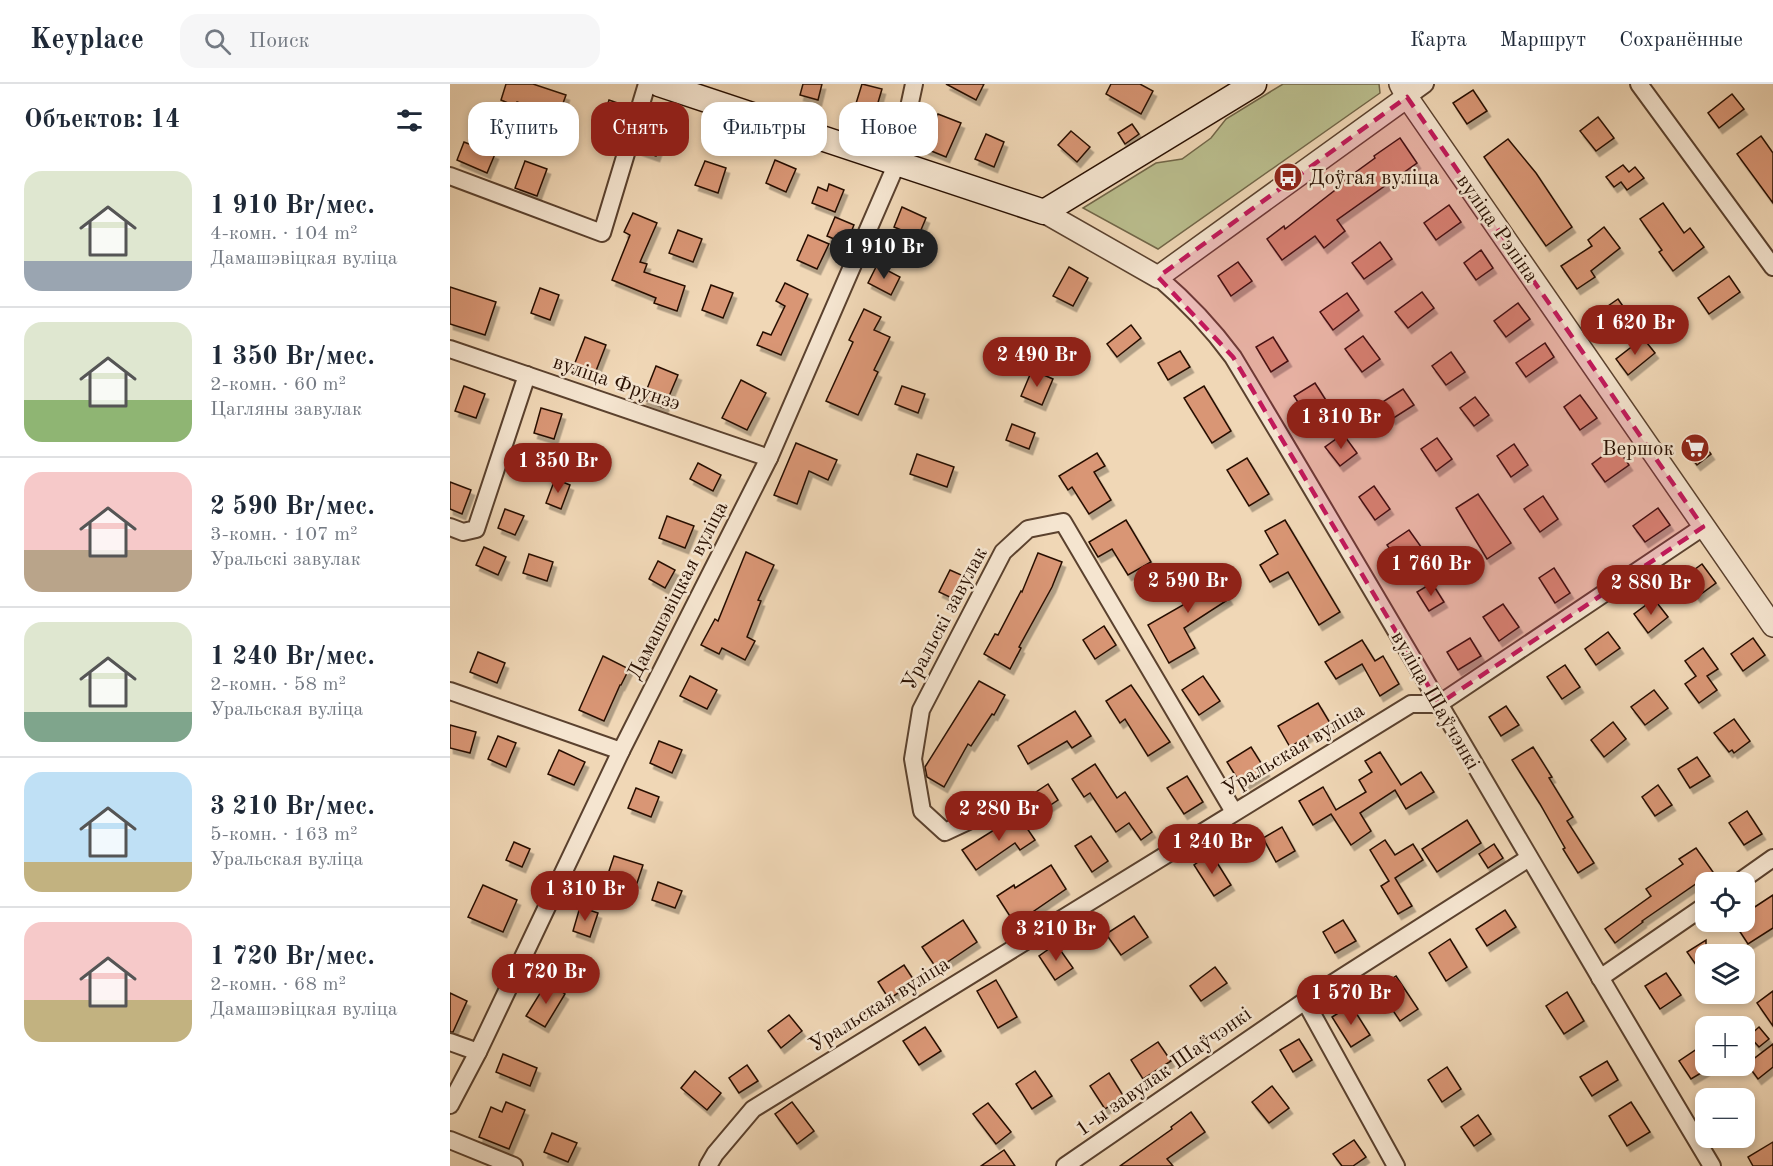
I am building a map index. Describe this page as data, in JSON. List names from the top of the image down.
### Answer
{
  "streets": {
    "main road": ["вуліца Шаўчэнкі"],
    "street": [
      "вуліца Рэпіна",
      "вуліца Фрунзэ",
      "Дамашэвіцкая вуліца",
      "Уральскі завулак",
      "Уральская вуліца",
      "1-ы завулак Шаўчэнкі"
    ]
  },
  "crossings": [
    ["вуліца Фрунзэ", "Дамашэвіцкая вуліца"],
    ["Дамашэвіцкая вуліца", "вуліца Шаўчэнкі"],
    ["Уральскі завулак", "Уральская вуліца"],
    ["вуліца Шаўчэнкі", "Уральская вуліца"],
    ["вуліца Шаўчэнкі", "1-ы завулак Шаўчэнкі"]
  ],
  "places": {
    "bus stop": ["Доўгая вуліца"],
    "supermarket": ["Вершок"]
  },
  "page": {
    "header": "Keyplace",
    "search": "Поиск",
    "nav": ["Карта", "Маршрут", "Сохранённые"],
    "heading": "Объектов: 14",
    "chip": [
      "Купить",
      "Снять",
      "Фильтры",
      "Новое"
    ],
    "list": [
      {
        "name": "1 910 Br/мес.",
        "note": "4-комн. · 104 m² · Дамашэвіцкая вуліца"
      },
      {
        "name": "1 350 Br/мес.",
        "note": "2-комн. · 60 m² · Цагляны завулак"
      },
      {
        "name": "2 590 Br/мес.",
        "note": "3-комн. · 107 m² · Уральскі завулак"
      },
      {
        "name": "1 240 Br/мес.",
        "note": "2-комн. · 58 m² · Уральская вуліца"
      },
      {
        "name": "3 210 Br/мес.",
        "note": "5-комн. · 163 m² · Уральская вуліца"
      },
      {
        "name": "1 720 Br/мес.",
        "note": "2-комн. · 68 m² · Дамашэвіцкая вуліца"
      }
    ],
    "price": [
      "1 910 Br",
      "1 620 Br",
      "2 490 Br",
      "1 310 Br",
      "1 350 Br",
      "1 760 Br",
      "2 590 Br",
      "2 880 Br",
      "2 280 Br",
      "1 240 Br",
      "1 310 Br",
      "3 210 Br",
      "1 720 Br",
      "1 570 Br"
    ],
    "map_buttons": ["+", "−"]
  }
}
